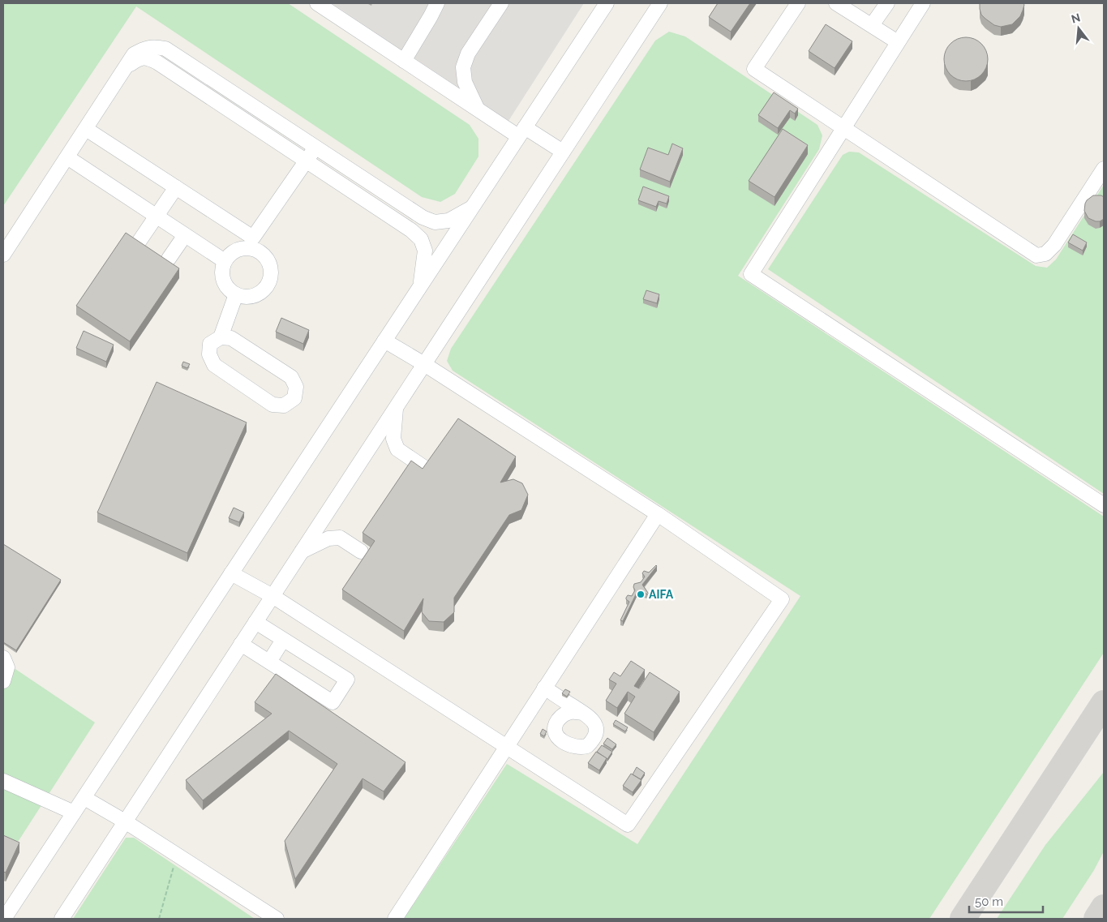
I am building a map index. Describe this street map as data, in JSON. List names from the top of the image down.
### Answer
{
  "places": ["AIFA"],
  "scale_bar": "50 m",
  "north": "top"
}
